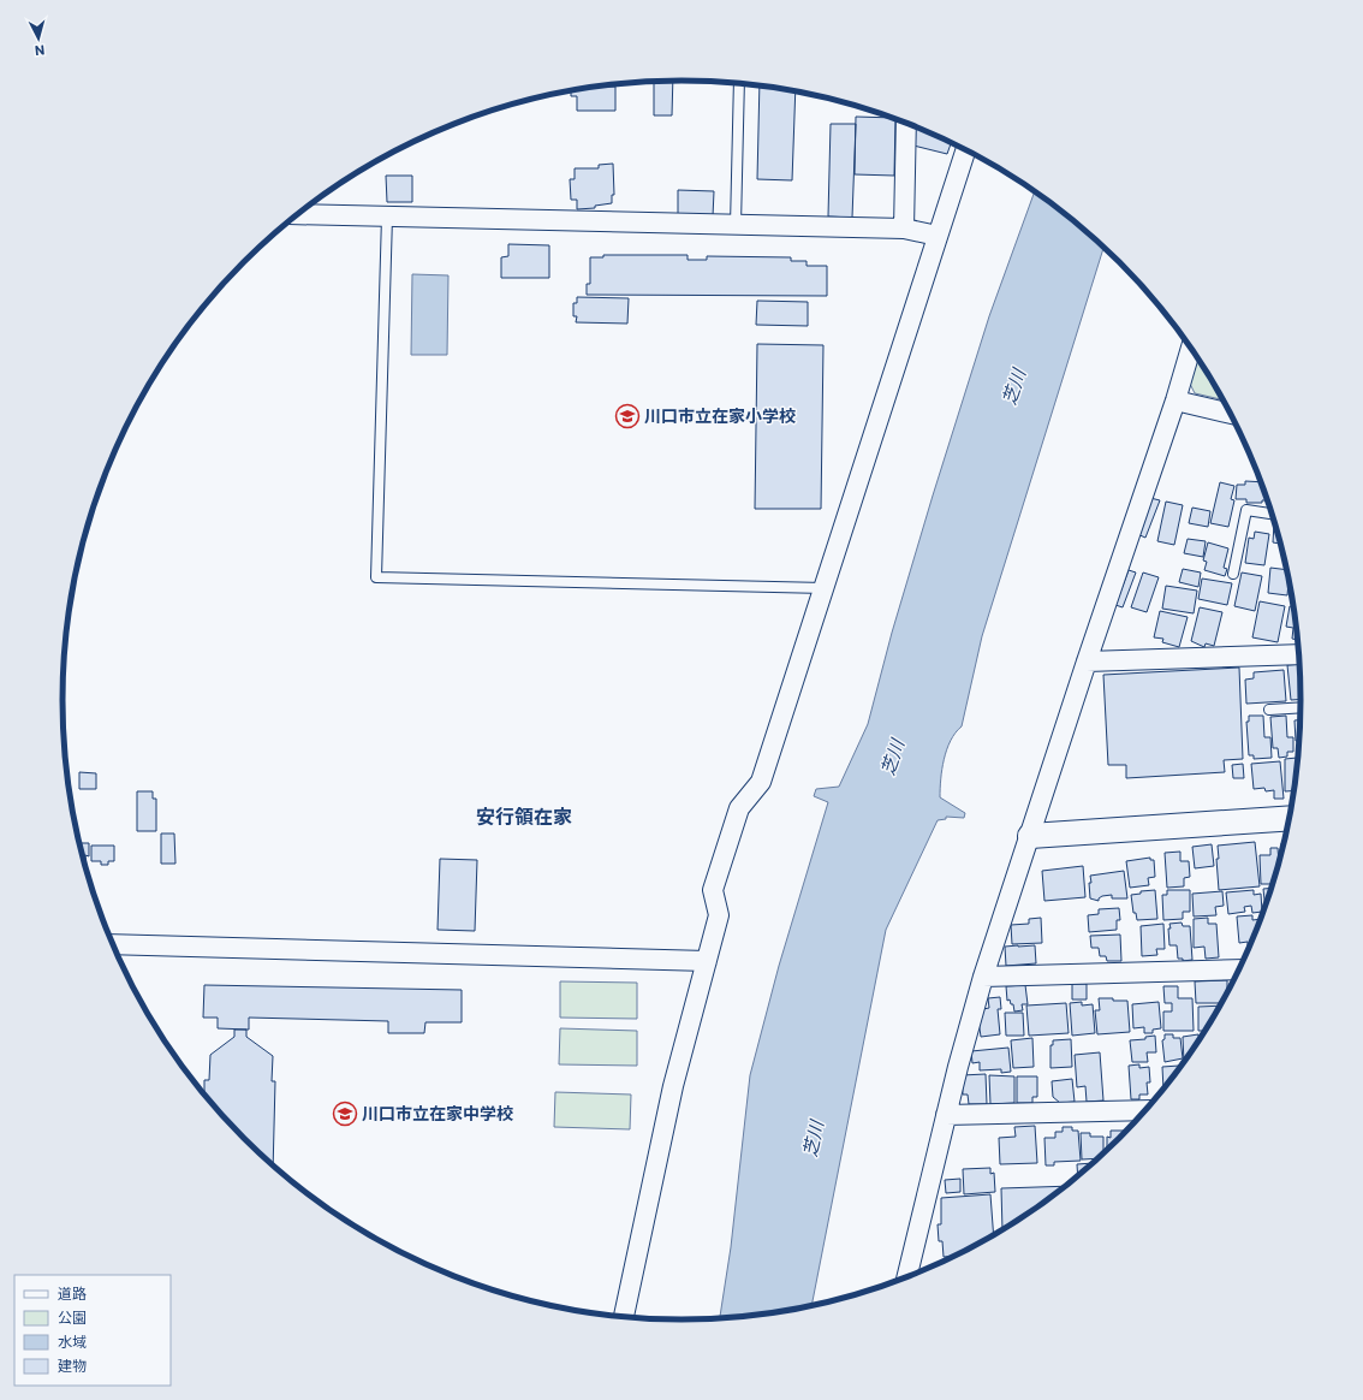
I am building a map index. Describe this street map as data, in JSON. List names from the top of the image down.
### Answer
{
  "districts": ["安行領在家"],
  "water": ["芝川"],
  "places": {
    "school or university": ["川口市立在家小学校", "川口市立在家中学校"]
  },
  "legend": [
    "道路",
    "公園",
    "水域",
    "建物"
  ],
  "north": "bottom"
}
